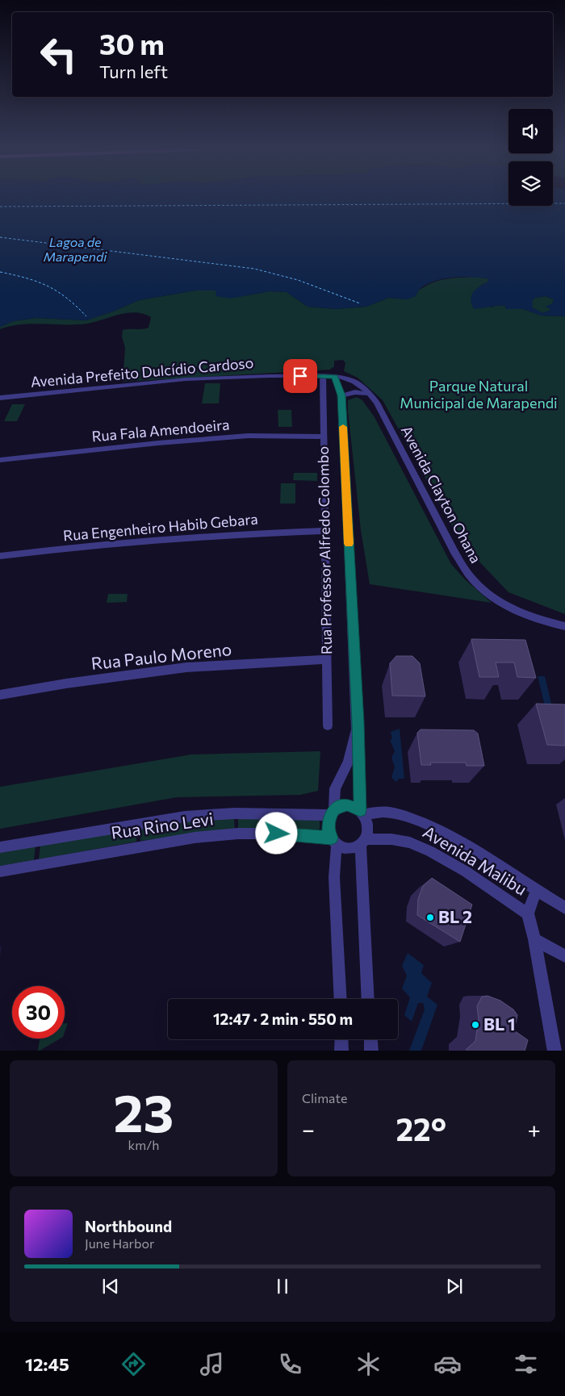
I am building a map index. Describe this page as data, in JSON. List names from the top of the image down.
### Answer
{
  "streets": {
    "street": [
      "Avenida Prefeito Dulcídio Cardoso",
      "Rua Fala Amendoeira",
      "Avenida Clayton Ohana",
      "Rua Engenheiro Habib Gebara",
      "Rua Professor Alfredo Colombo",
      "Rua Paulo Moreno",
      "Rua Rino Levi",
      "Avenida Malibu"
    ]
  },
  "crossings": [
    ["Avenida Prefeito Dulcídio Cardoso", "Avenida Clayton Ohana"],
    ["Avenida Prefeito Dulcídio Cardoso", "Rua Professor Alfredo Colombo"],
    ["Rua Fala Amendoeira", "Rua Professor Alfredo Colombo"],
    ["Avenida Clayton Ohana", "Rua Professor Alfredo Colombo"],
    ["Rua Engenheiro Habib Gebara", "Rua Professor Alfredo Colombo"],
    ["Rua Professor Alfredo Colombo", "Rua Paulo Moreno"],
    ["Rua Professor Alfredo Colombo", "Rua Rino Levi"],
    ["Rua Professor Alfredo Colombo", "Avenida Malibu"],
    ["Rua Rino Levi", "Avenida Malibu"]
  ],
  "water": ["Lagoa de Marapendi"],
  "parks": ["Parque Natural Municipal de Marapendi"],
  "places": ["BL 2", "BL 1"],
  "page": {
    "turn": ["30 m", "Turn left"],
    "limit": "30",
    "trip": "12:47 · 2 min · 550 m",
    "tile": [
      ["23", "km/h"],
      "Climate"
    ],
    "heat": ["−", "22°", "+"],
    "song": ["Northbound", "June Harbor"],
    "tabs": "12:45"
  }
}
